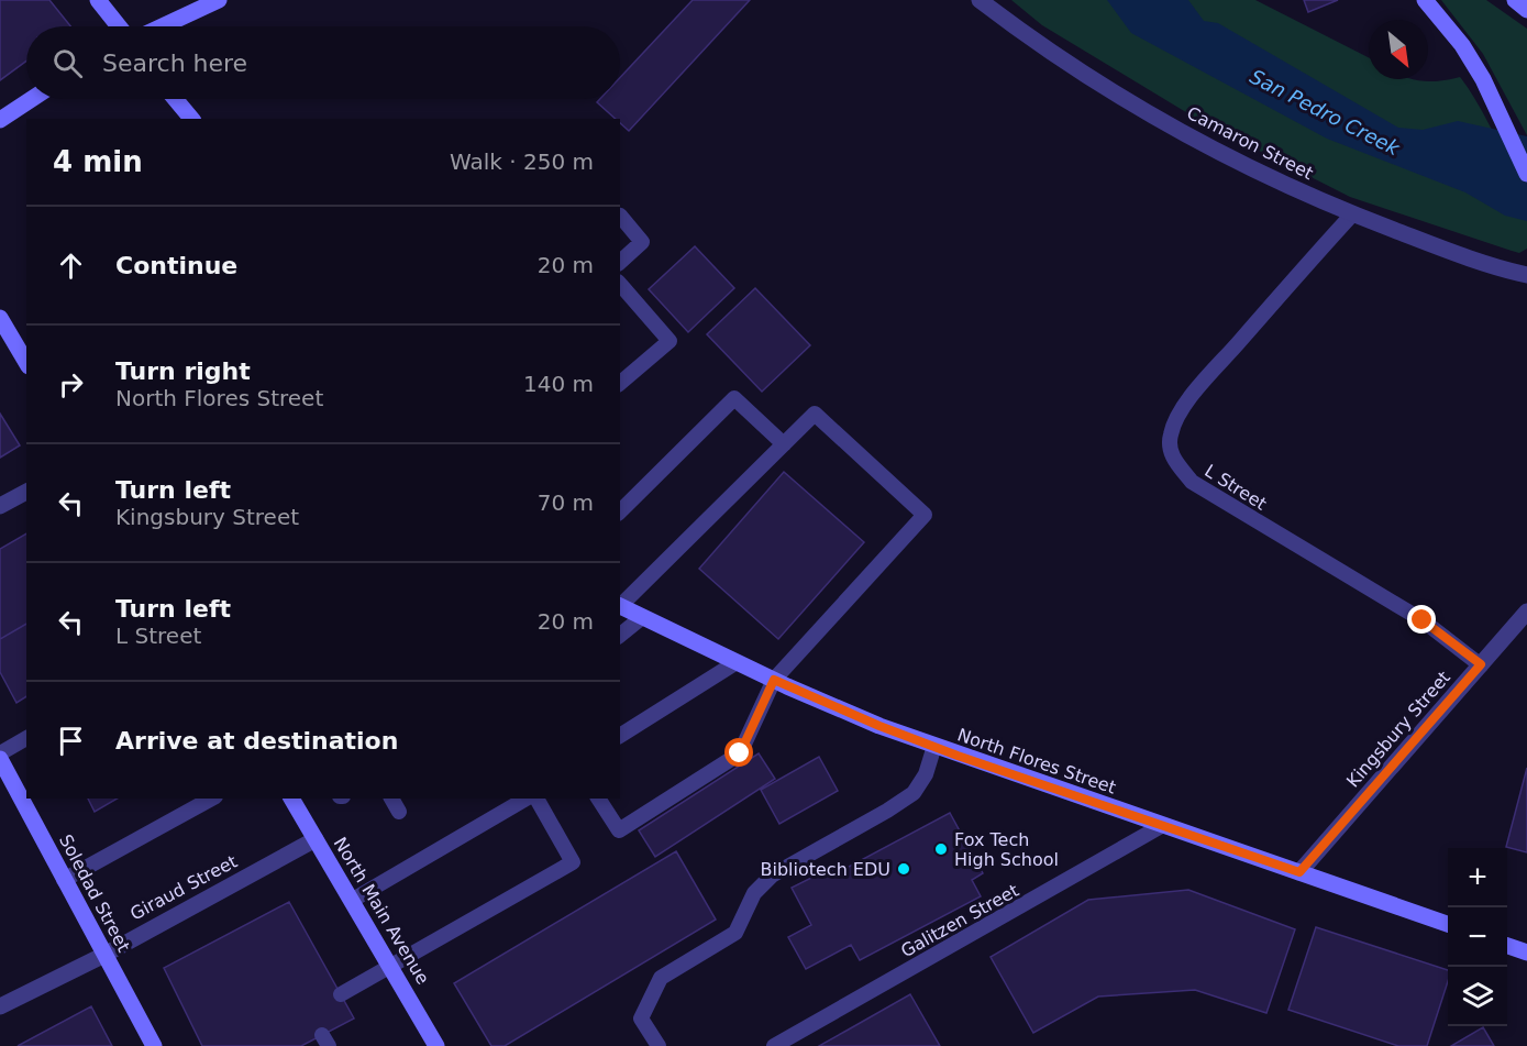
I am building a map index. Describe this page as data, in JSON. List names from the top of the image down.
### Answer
{
  "streets": {
    "main road": ["North Flores Street", "Soledad Street", "North Main Avenue"],
    "street": ["Camaron Street", "Kingsbury Street", "Giraud Street"],
    "lane": ["L Street", "Galitzen Street"]
  },
  "crossings": [
    ["Camaron Street", "L Street"],
    ["L Street", "Kingsbury Street"],
    ["Kingsbury Street", "North Flores Street"],
    ["North Flores Street", "Galitzen Street"],
    ["Giraud Street", "Soledad Street"],
    ["Giraud Street", "North Main Avenue"]
  ],
  "water": ["San Pedro Creek"],
  "places": ["Fox Tech High School", "Bibliotech EDU"],
  "north": "bottom right",
  "page": {
    "search": "Search here",
    "heading": ["4 min", "Walk · 250 m"],
    "list": [
      ["Continue", "20 m"],
      ["Turn right", "North Flores Street", "140 m"],
      ["Turn left", "Kingsbury Street", "70 m"],
      ["Turn left", "L Street", "20 m"],
      "Arrive at destination"
    ],
    "map_buttons": ["+", "−"]
  }
}
